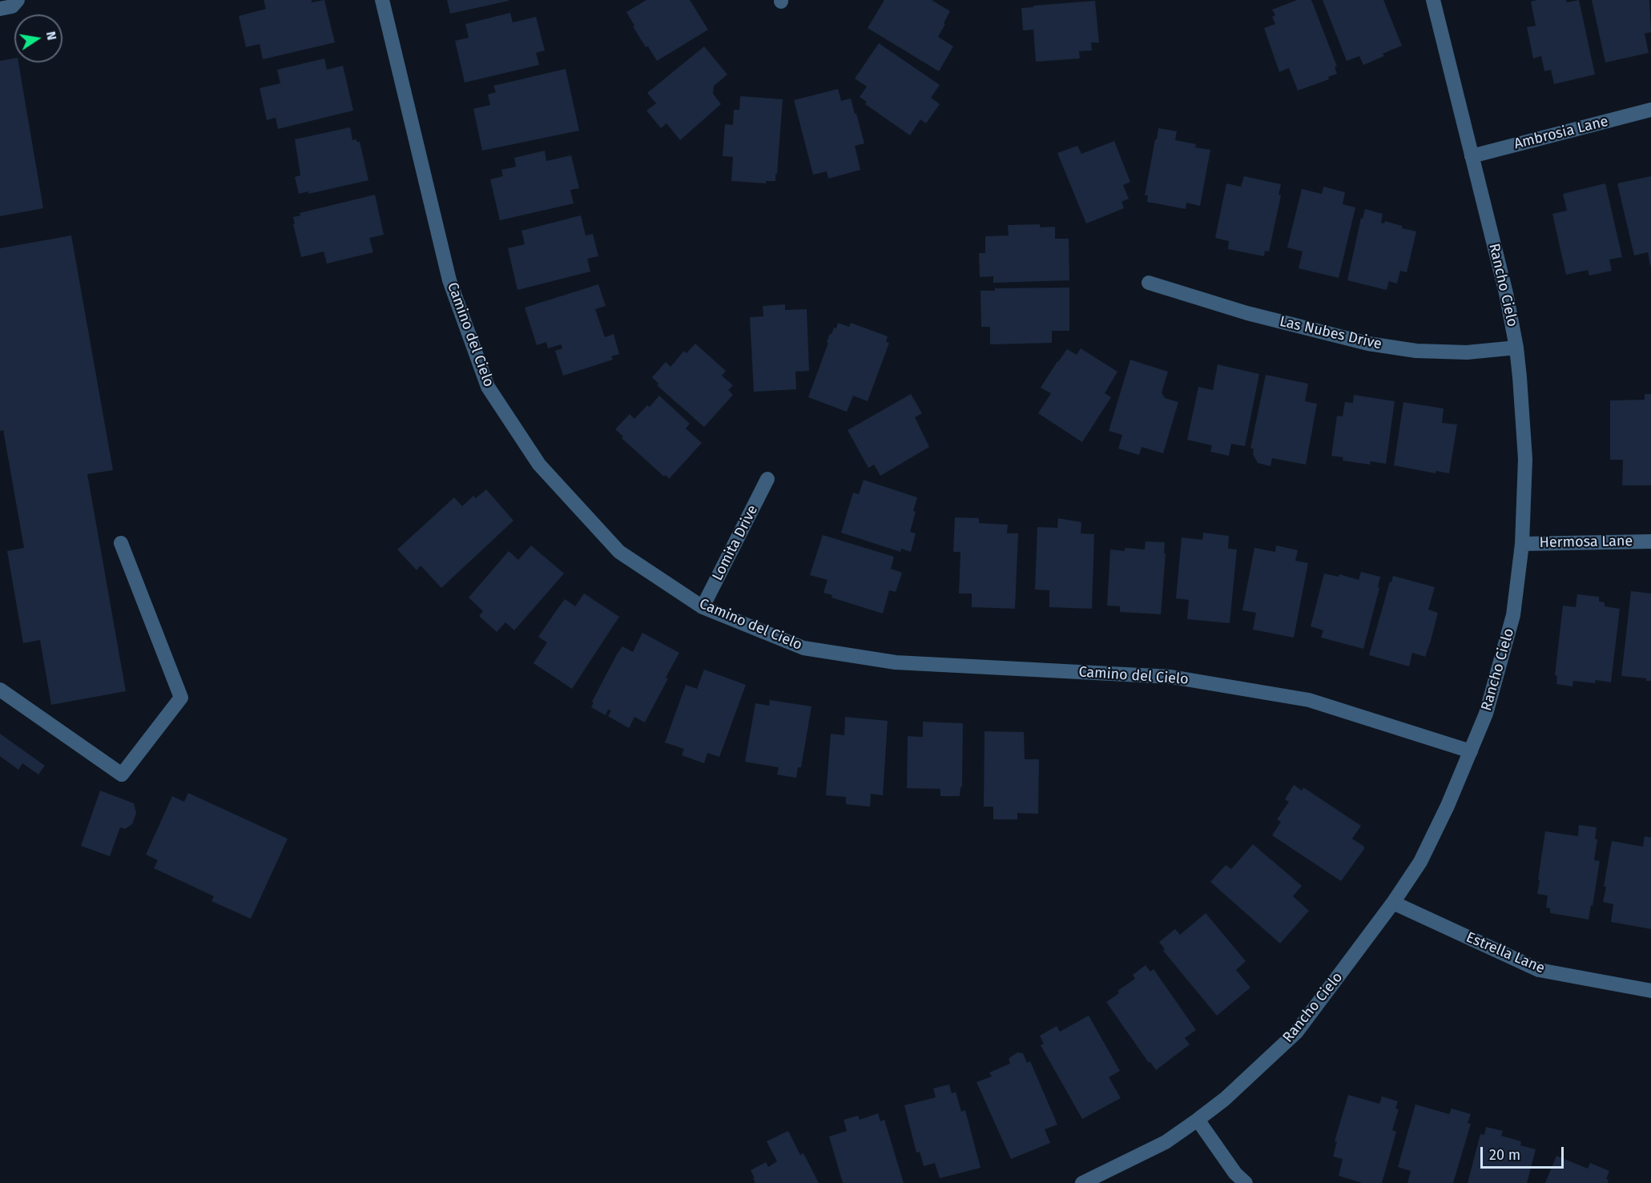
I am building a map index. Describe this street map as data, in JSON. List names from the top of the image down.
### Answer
{
  "streets": {
    "street": [
      "Ambrosia Lane",
      "Rancho Cielo",
      "Las Nubes Drive",
      "Camino del Cielo",
      "Hermosa Lane",
      "Lomita Drive",
      "Estrella Lane"
    ]
  },
  "crossings": [
    ["Ambrosia Lane", "Rancho Cielo"],
    ["Rancho Cielo", "Las Nubes Drive"],
    ["Rancho Cielo", "Camino del Cielo"],
    ["Rancho Cielo", "Hermosa Lane"],
    ["Rancho Cielo", "Estrella Lane"],
    ["Camino del Cielo", "Lomita Drive"]
  ],
  "scale_bar": "20 m",
  "north": "right"
}
